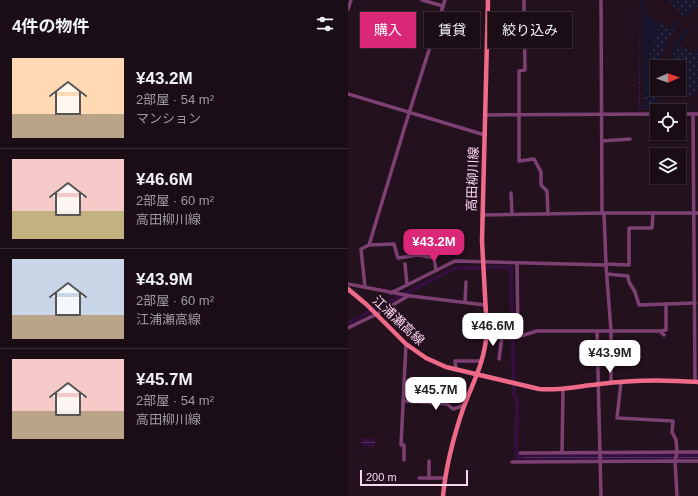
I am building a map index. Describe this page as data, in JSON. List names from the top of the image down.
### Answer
{
  "streets": {
    "main road": ["高田柳川線", "江浦瀬高線"]
  },
  "crossings": [
    ["高田柳川線", "江浦瀬高線"]
  ],
  "scale_bar": "200 m",
  "north": "right",
  "page": {
    "heading": "4件の物件",
    "chip": ["購入", "賃貸", "絞り込み"],
    "list": [
      {
        "name": "¥43.2M",
        "note": "2部屋 · 54 m² · マンション"
      },
      {
        "name": "¥46.6M",
        "note": "2部屋 · 60 m² · 高田柳川線"
      },
      {
        "name": "¥43.9M",
        "note": "2部屋 · 60 m² · 江浦瀬高線"
      },
      {
        "name": "¥45.7M",
        "note": "2部屋 · 54 m² · 高田柳川線"
      }
    ],
    "price": [
      "¥43.2M",
      "¥46.6M",
      "¥43.9M",
      "¥45.7M"
    ],
    "scale": "200 m"
  }
}
